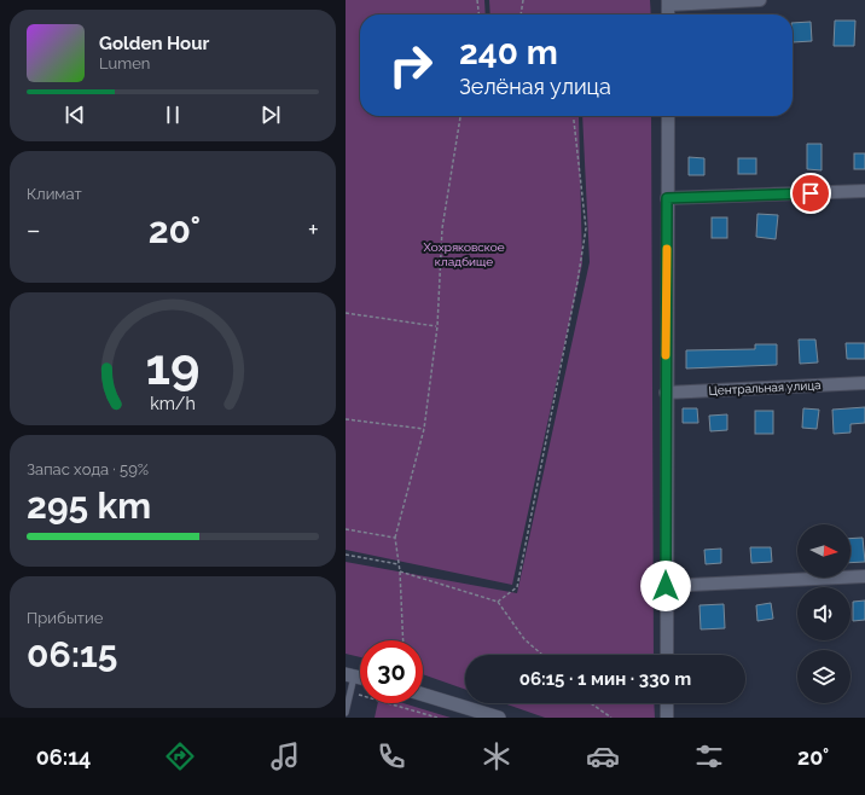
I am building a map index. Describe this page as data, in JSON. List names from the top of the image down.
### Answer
{
  "streets": {
    "street": ["Центральная улица"]
  },
  "parks": ["Хохряковское кладбище"],
  "north": "right",
  "page": {
    "turn": ["240 m", "Зелёная улица"],
    "song": ["Golden Hour", "Lumen"],
    "tile": [
      "Климат",
      ["Запас хода · 59%", "295 km"],
      ["Прибытие", "06:15"]
    ],
    "heat": ["−", "20°", "+"],
    "limit": "30",
    "trip": "06:15 · 1 мин · 330 m",
    "tabs": ["06:14", "20°"],
    "gauge": ["19", "km/h"]
  }
}
